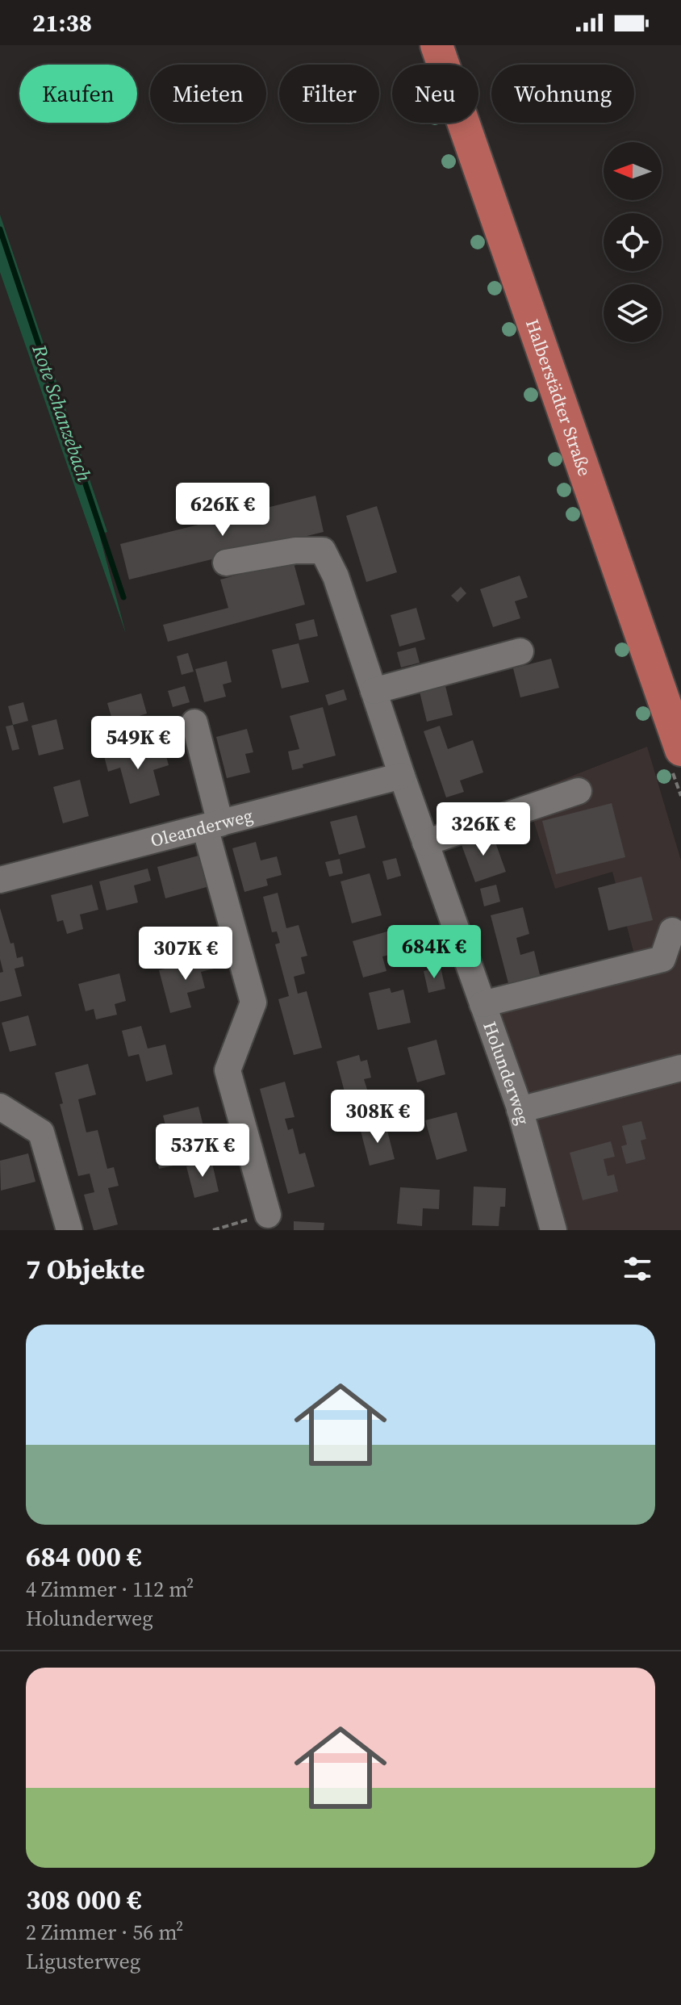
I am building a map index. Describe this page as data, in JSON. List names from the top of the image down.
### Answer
{
  "streets": {
    "main road": ["Halberstädter Straße"],
    "street": ["Oleanderweg", "Holunderweg"]
  },
  "crossings": [
    ["Oleanderweg", "Holunderweg"]
  ],
  "water": ["Rote Schanzebach"],
  "north": "left",
  "page": {
    "status": "21:38",
    "chip": [
      "Kaufen",
      "Mieten",
      "Filter",
      "Neu",
      "Wohnung"
    ],
    "price": [
      "626K €",
      "549K €",
      "326K €",
      "684K €",
      "307K €",
      "308K €",
      "537K €"
    ],
    "heading": "7 Objekte",
    "list": [
      {
        "name": "684 000 €",
        "note": "4 Zimmer · 112 m² · Holunderweg"
      },
      {
        "name": "308 000 €",
        "note": "2 Zimmer · 56 m² · Ligusterweg"
      }
    ]
  }
}
